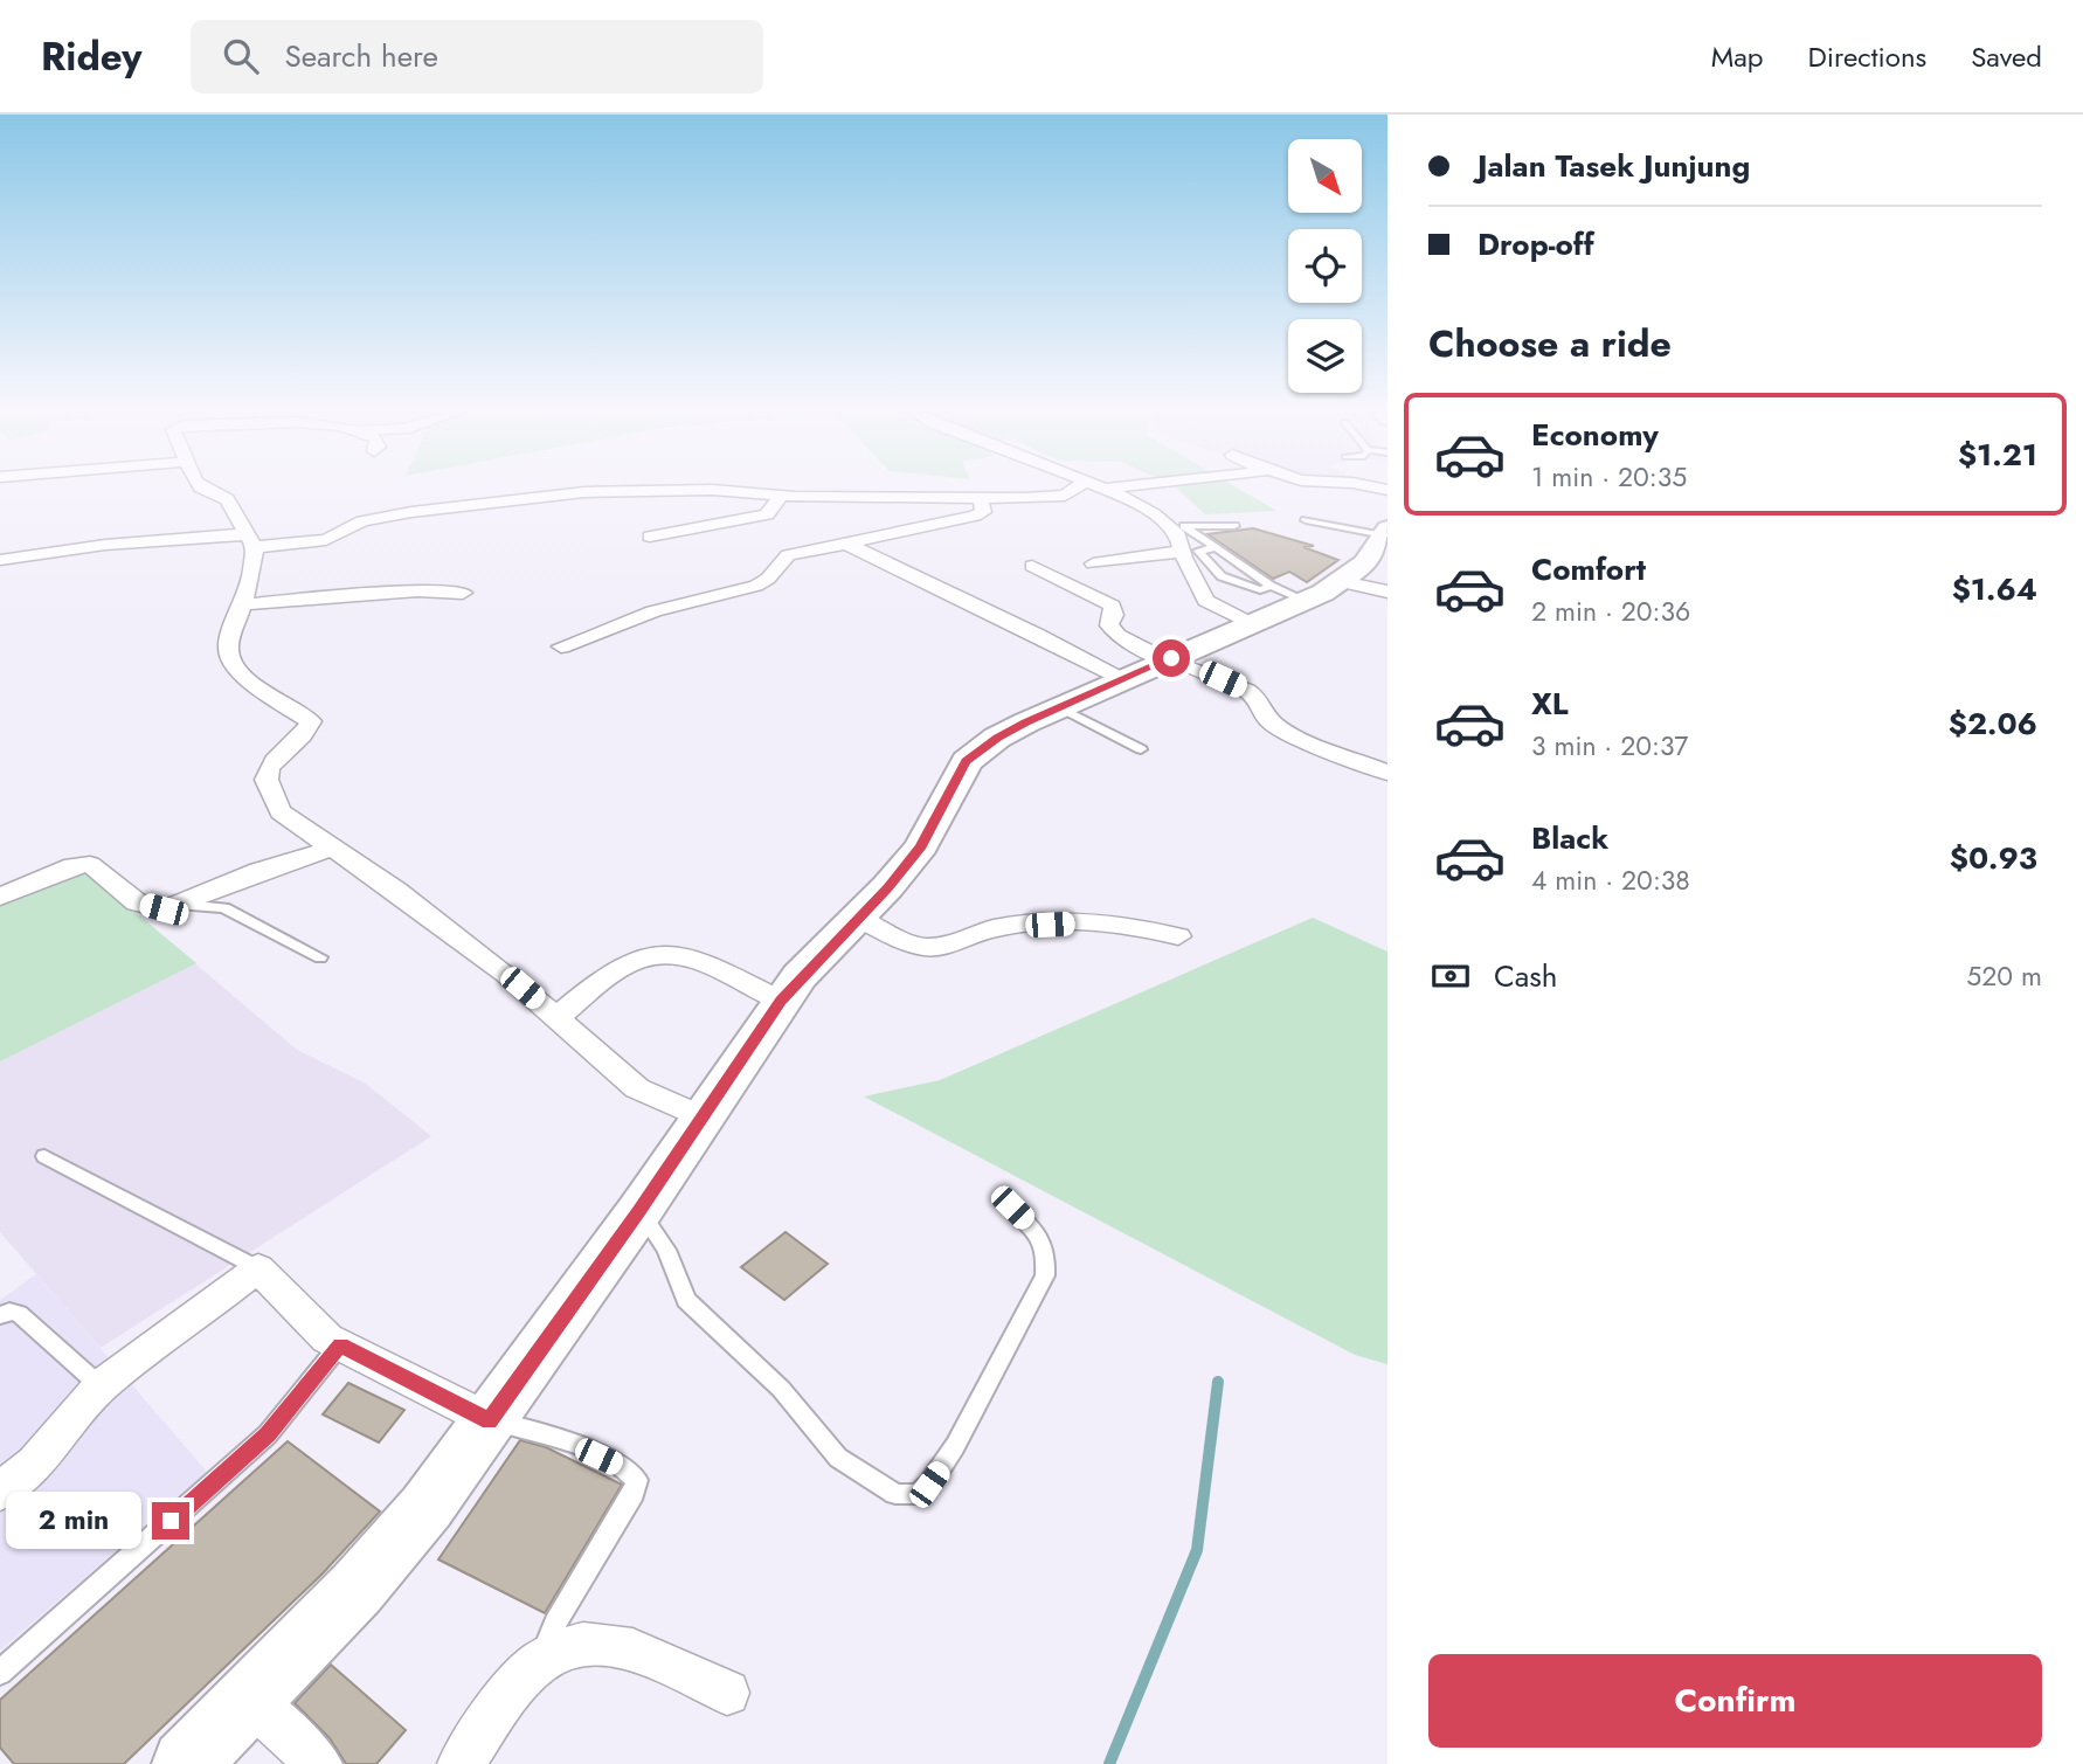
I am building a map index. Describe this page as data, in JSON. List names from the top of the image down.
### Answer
{
  "north": "bottom right",
  "page": {
    "header": "Ridey",
    "search": "Search here",
    "nav": ["Map", "Directions", "Saved"],
    "banner": ["Jalan Tasek Junjung", "Drop-off"],
    "heading": "Choose a ride",
    "list": [
      {
        "name": "Economy",
        "note": "1 min · 20:35",
        "value": "$1.21"
      },
      {
        "name": "Comfort",
        "note": "2 min · 20:36",
        "value": "$1.64"
      },
      {
        "name": "XL",
        "note": "3 min · 20:37",
        "value": "$2.06"
      },
      {
        "name": "Black",
        "note": "4 min · 20:38",
        "value": "$0.93"
      }
    ],
    "pay": ["Cash", "520 m"],
    "bubble": "2 min",
    "buttons": "Confirm"
  }
}
